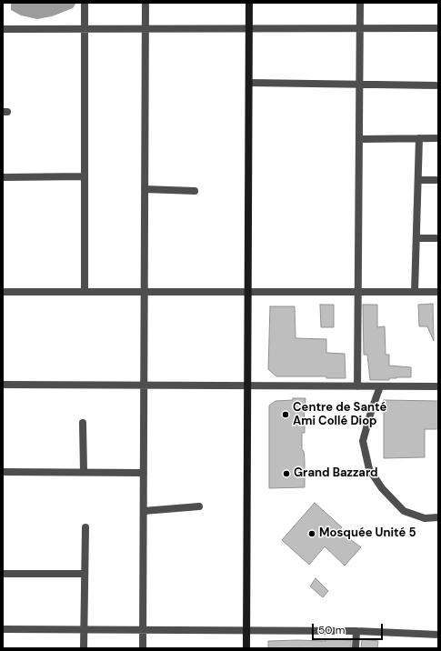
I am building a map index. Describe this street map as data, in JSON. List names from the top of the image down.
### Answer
{
  "places": ["Centre de Santé Ami Collé Diop", "Grand Bazzard", "Mosquée Unité 5"],
  "scale_bar": "50 m"
}
